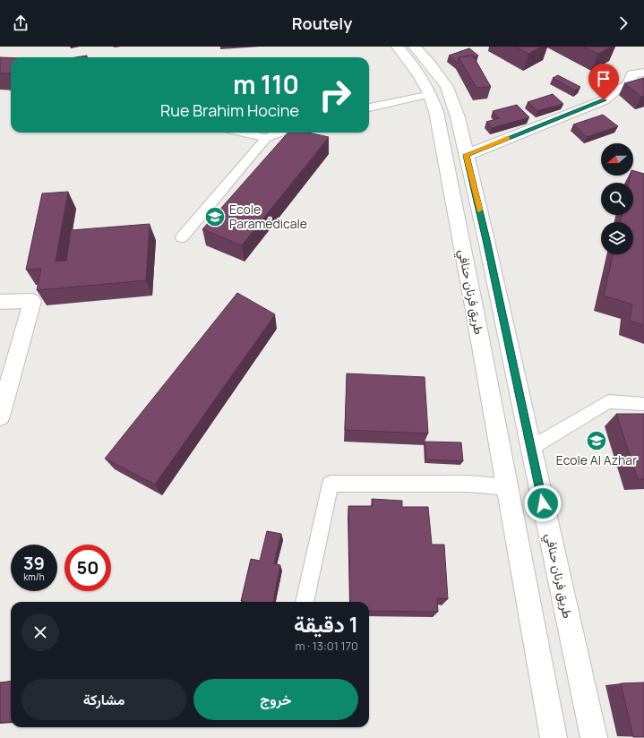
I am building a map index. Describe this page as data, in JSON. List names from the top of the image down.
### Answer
{
  "streets": {
    "main road": ["طريق فرنان حنافي"]
  },
  "places": {
    "school or university": ["Ecole Paramédicale", "Ecole Al Azhar"]
  },
  "north": "left",
  "page": {
    "header": "Routely",
    "turn": ["110 m", "Rue Brahim Hocine"],
    "speed": "39 km/h",
    "limit": "50",
    "heading": ["1 دقيقة", "170 m · 13:01"],
    "buttons": ["خروج", "مشاركة"]
  }
}
